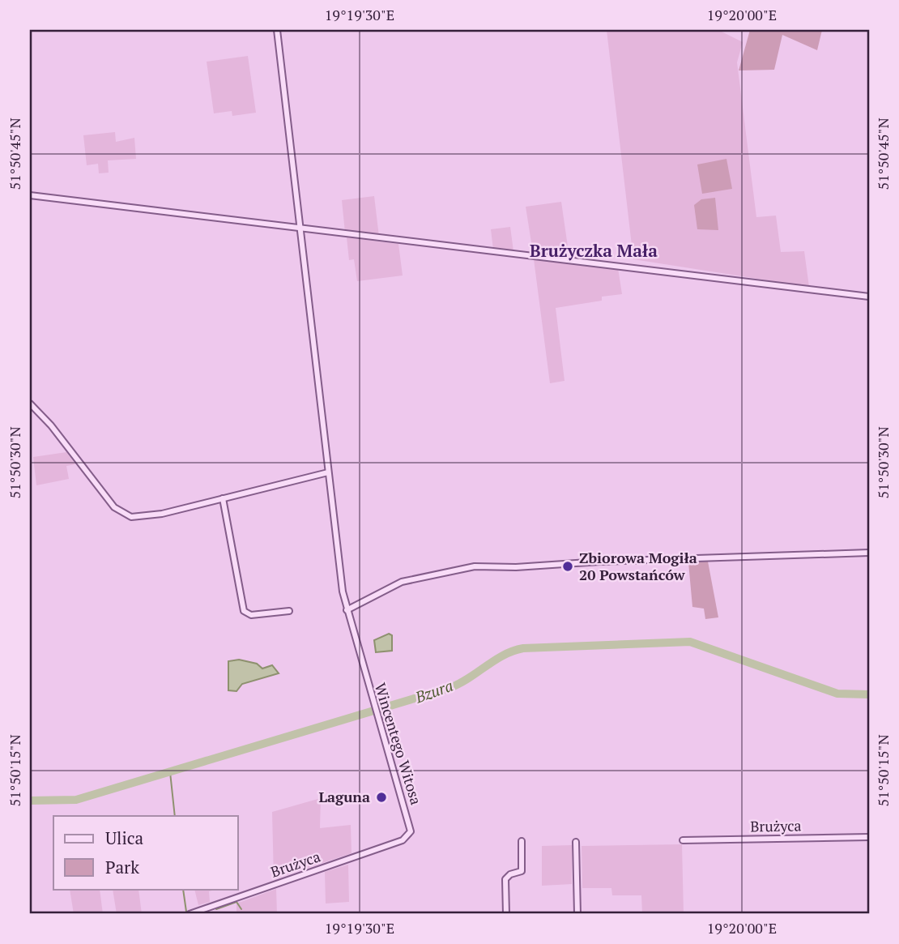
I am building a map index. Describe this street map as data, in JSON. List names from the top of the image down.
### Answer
{
  "streets": {
    "street": ["Wincentego Witosa", "Brużyca"]
  },
  "crossings": [
    ["Wincentego Witosa", "Brużyca"]
  ],
  "districts": ["Brużyczka Mała"],
  "water": ["Bzura"],
  "places": ["Zbiorowa Mogiła 20 Powstańców", "Laguna"],
  "legend": ["Ulica", "Park"],
  "coordinates": [
    "19°19'30\"E",
    "19°20'00\"E",
    "51°50'45\"N",
    "51°50'30\"N",
    "51°50'15\"N"
  ]
}
